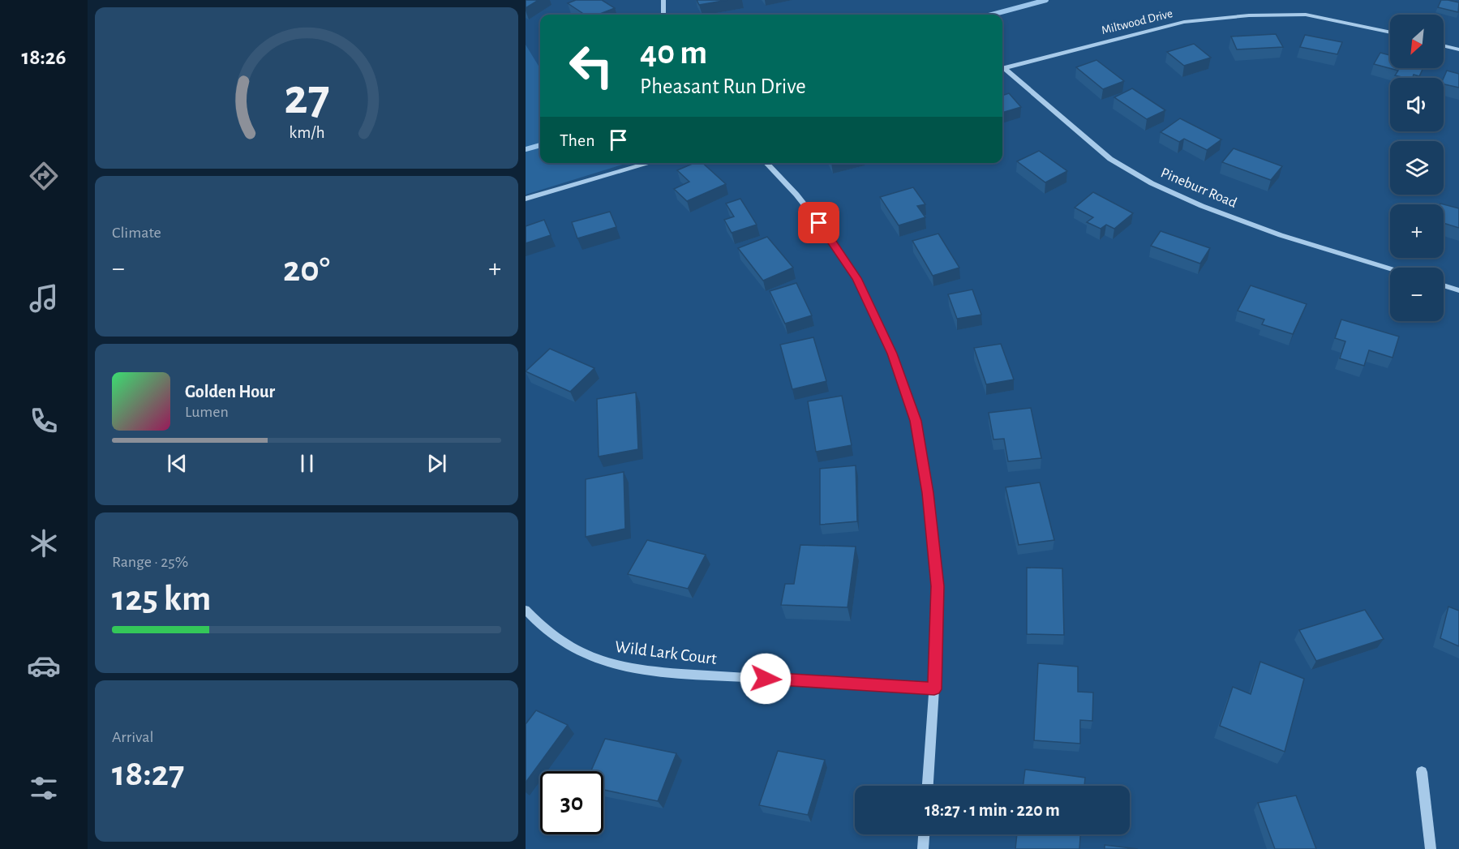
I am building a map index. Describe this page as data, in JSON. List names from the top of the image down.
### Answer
{
  "streets": {
    "street": ["Miltwood Drive", "Pineburr Road", "Wild Lark Court"]
  },
  "north": "bottom left",
  "page": {
    "tabs": "18:26",
    "map_buttons": ["+", "−"],
    "turn": ["40 m", "Pheasant Run Drive"],
    "then": "Then",
    "tile": [
      "Climate",
      ["Range · 25%", "125 km"],
      ["Arrival", "18:27"]
    ],
    "heat": ["−", "20°", "+"],
    "song": ["Golden Hour", "Lumen"],
    "limit": "30",
    "trip": "18:27 · 1 min · 220 m",
    "gauge": ["27", "km/h"]
  }
}
